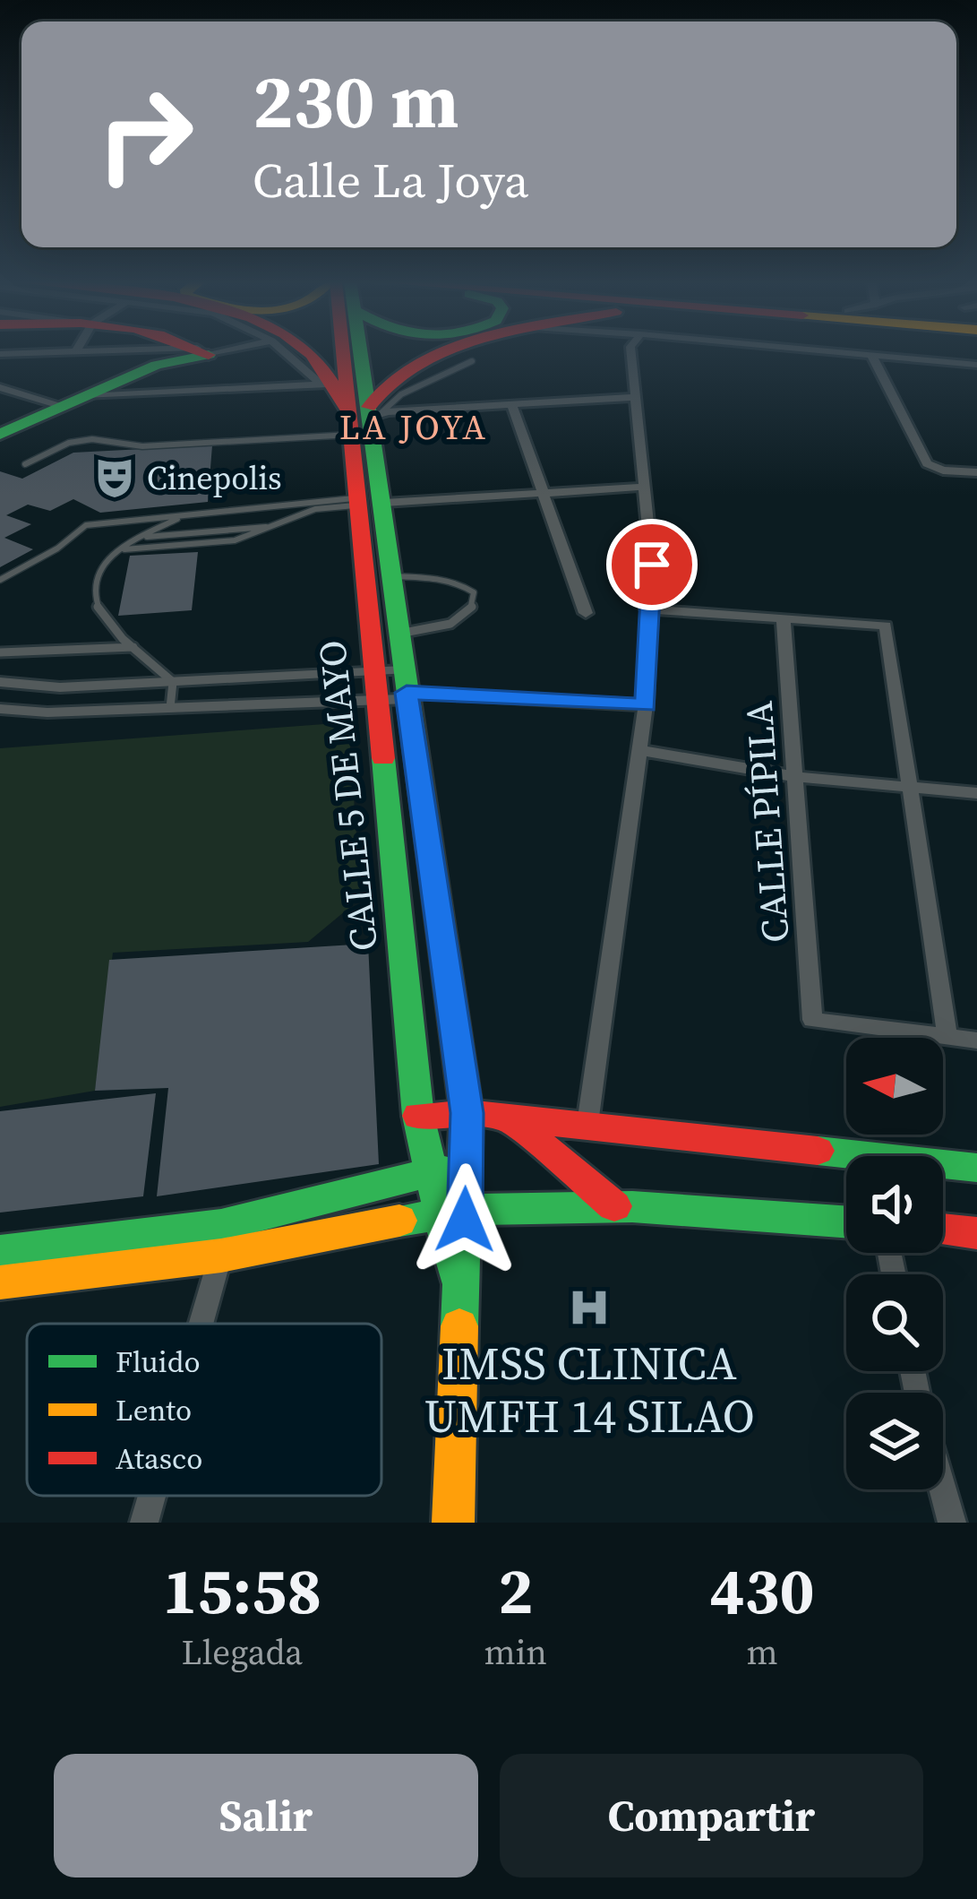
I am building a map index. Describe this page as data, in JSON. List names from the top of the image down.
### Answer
{
  "streets": {
    "main road": ["CALLE 5 DE MAYO"],
    "street": ["CALLE PÍPILA"]
  },
  "districts": ["LA JOYA"],
  "places": {
    "theatre": ["Cinepolis"],
    "hospital": ["IMSS CLINICA UMFH 14 SILAO"]
  },
  "legend": ["Fluido", "Lento", "Atasco"],
  "north": "left",
  "page": {
    "turn": ["230 m", "Calle La Joya"],
    "eta": [
      "15:58",
      "Llegada",
      "2",
      "min",
      "430",
      "m"
    ],
    "buttons": ["Salir", "Compartir"]
  }
}
